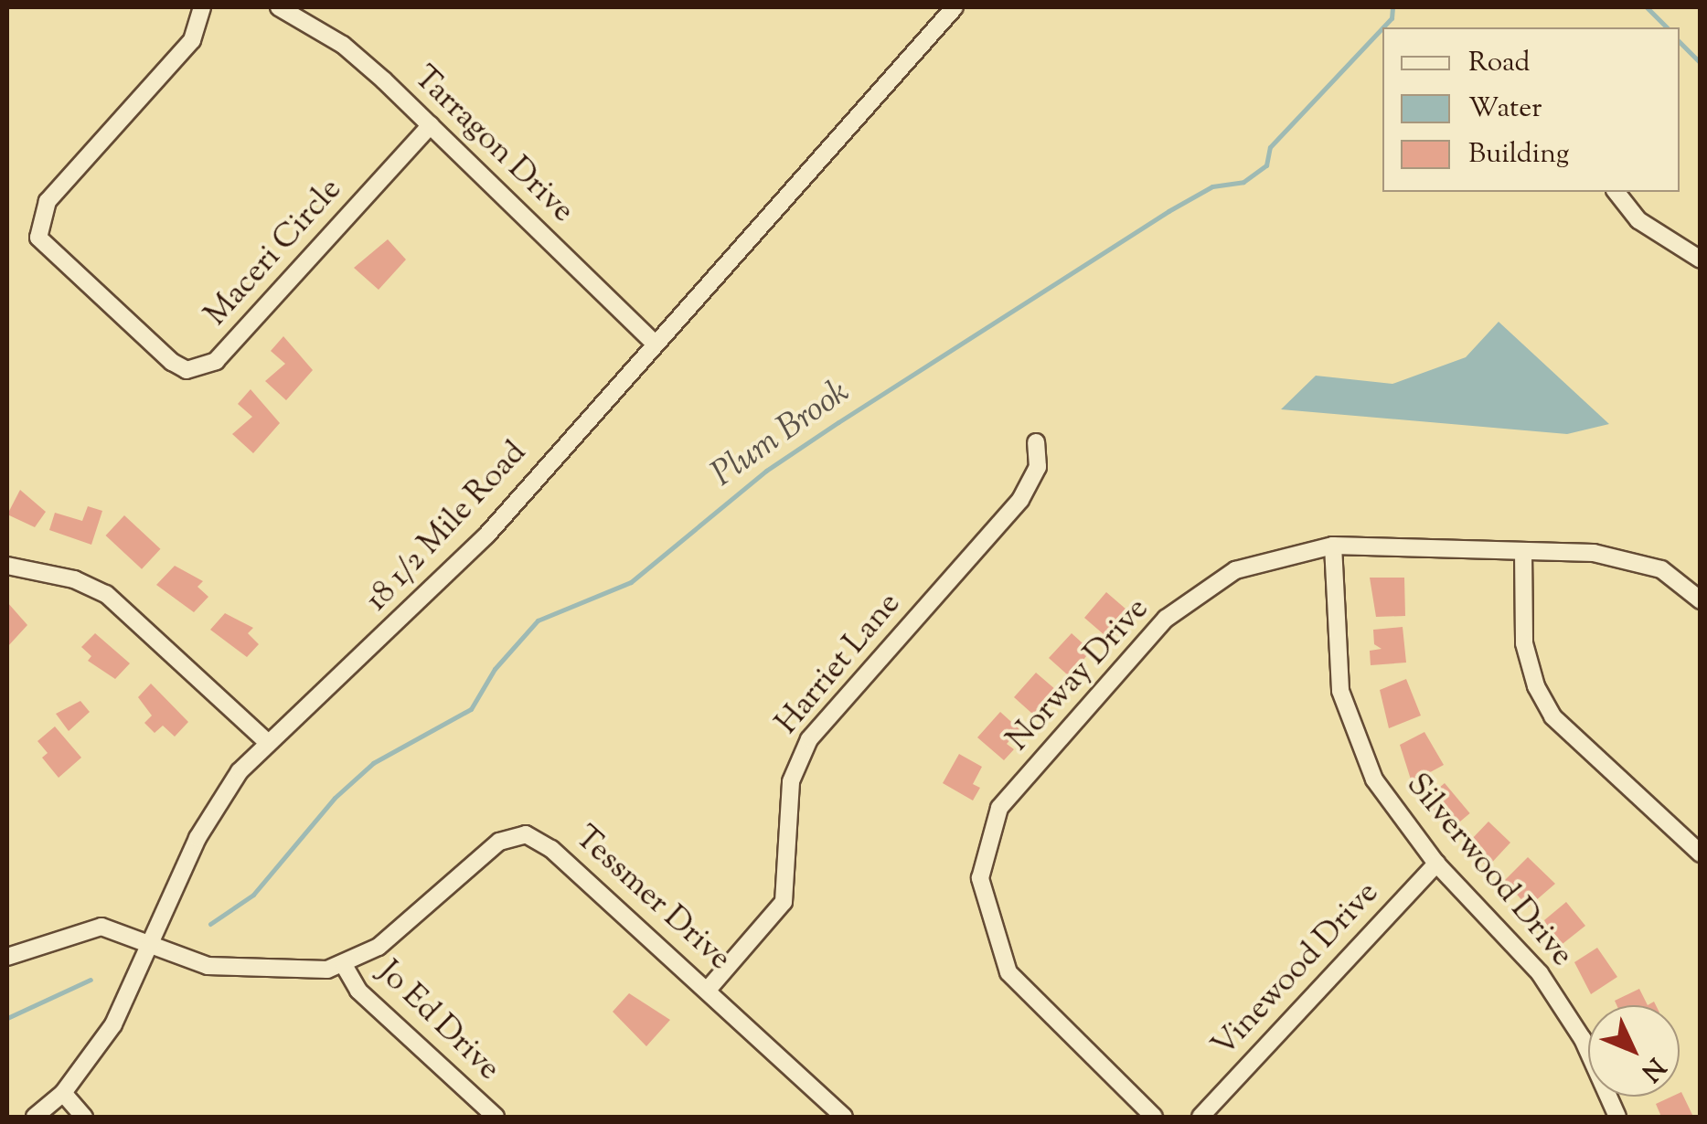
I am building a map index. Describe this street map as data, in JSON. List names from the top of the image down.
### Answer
{
  "streets": {
    "street": [
      "Tarragon Drive",
      "Maceri Circle",
      "18 1/2 Mile Road",
      "Harriet Lane",
      "Norway Drive",
      "Silverwood Drive",
      "Tessmer Drive",
      "Vinewood Drive",
      "Jo Ed Drive"
    ]
  },
  "crossings": [
    ["Tarragon Drive", "Maceri Circle"],
    ["Tarragon Drive", "18 1/2 Mile Road"],
    ["18 1/2 Mile Road", "Tessmer Drive"],
    ["Harriet Lane", "Tessmer Drive"],
    ["Norway Drive", "Silverwood Drive"],
    ["Silverwood Drive", "Vinewood Drive"],
    ["Tessmer Drive", "Jo Ed Drive"]
  ],
  "water": ["Plum Brook"],
  "legend": ["Road", "Water", "Building"],
  "north": "bottom right"
}
